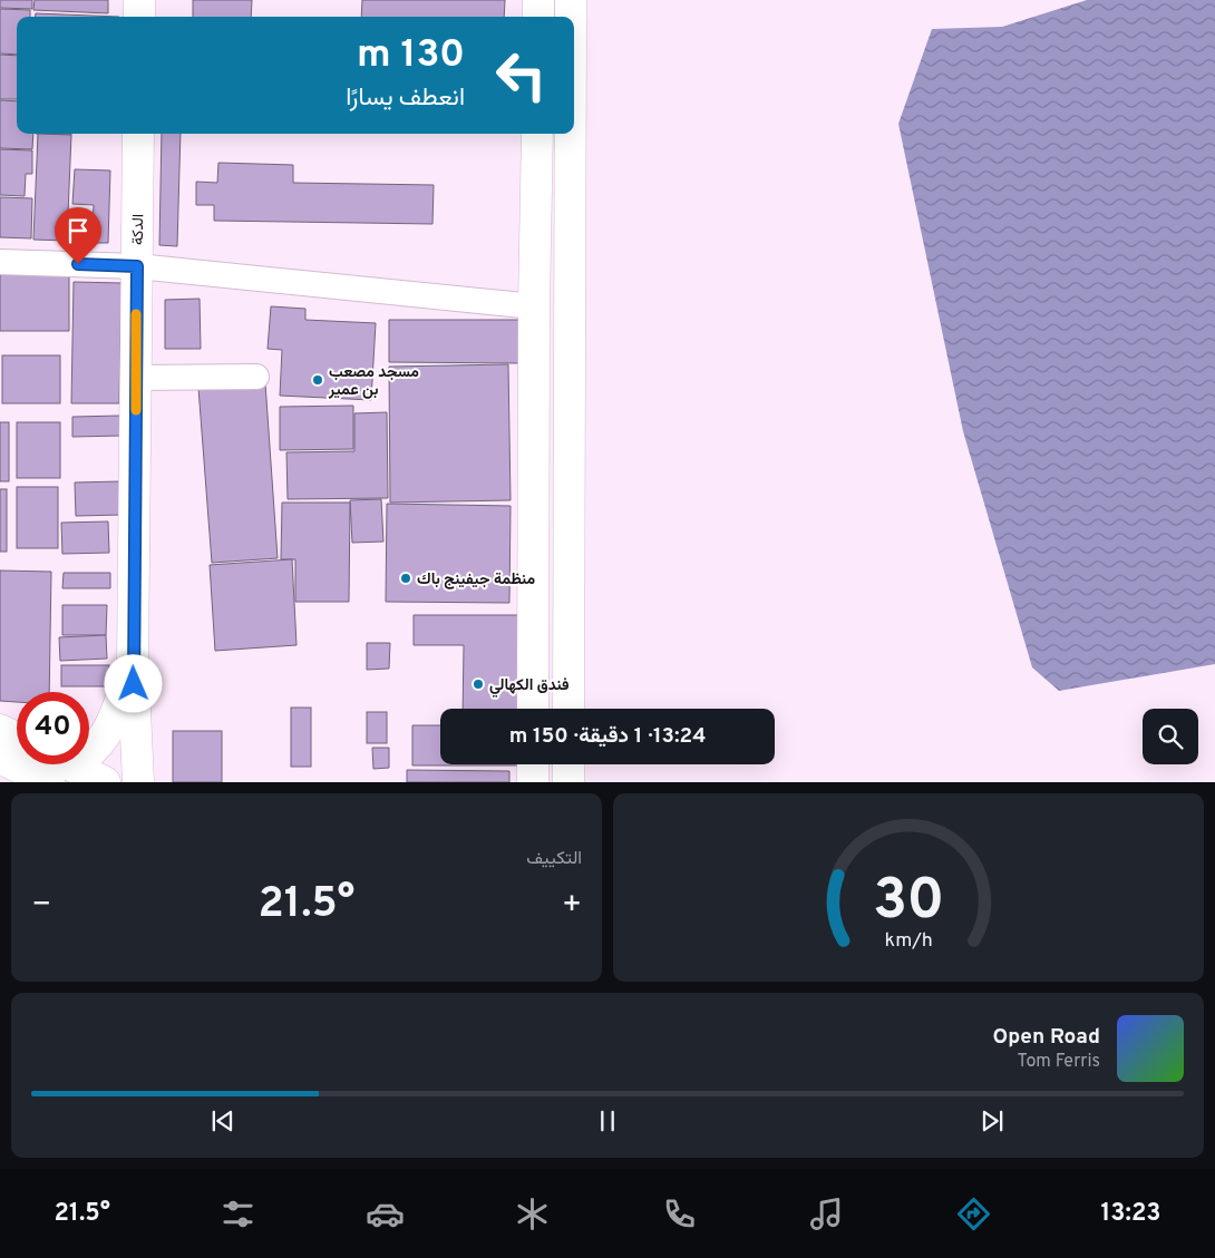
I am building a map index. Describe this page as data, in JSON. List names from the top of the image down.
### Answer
{
  "streets": {
    "main road": ["الدكة"]
  },
  "places": ["مسجد مصعب بن عمير", "منظمة جيفينج باك", "فندق الكهالي"],
  "page": {
    "turn": ["130 m", "انعطف يسارًا"],
    "limit": "40",
    "trip": "13:24 · 1 دقيقة · 150 m",
    "tile": "التكييف",
    "heat": ["−", "21.5°", "+"],
    "song": ["Open Road", "Tom Ferris"],
    "tabs": ["13:23", "21.5°"],
    "gauge": ["30", "km/h"]
  }
}
